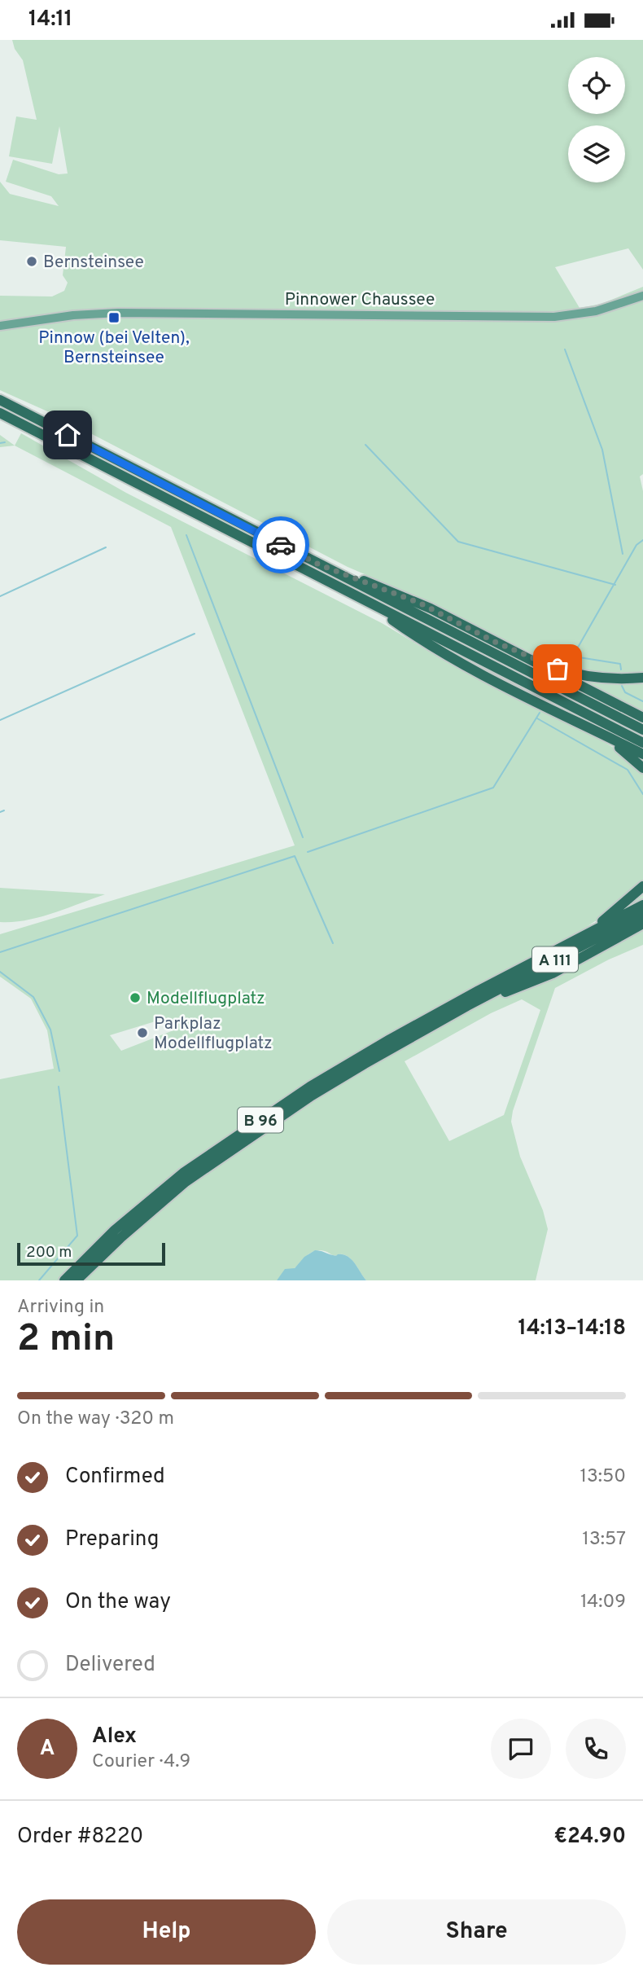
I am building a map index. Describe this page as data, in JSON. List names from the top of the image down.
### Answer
{
  "streets": {
    "highway": ["A 111", "B 96"],
    "main road": ["Pinnower Chaussee"]
  },
  "crossings": [
    ["A 111", "B 96"]
  ],
  "places": {
    "other": ["Bernsteinsee", "Modellflugplatz", "Parkplaz Modellflugplatz"],
    "transit": ["Pinnow (bei Velten), Bernsteinsee"]
  },
  "scale_bar": "200 m",
  "page": {
    "status": "14:11",
    "scale": "200 m",
    "heading": ["2 min", "Arriving in", "14:13–14:18"],
    "panel": [
      "Alex",
      "Courier · 4.9",
      "Order #8220",
      "€24.90"
    ],
    "bar": "On the way · 320 m",
    "list": [
      ["Confirmed", "13:50"],
      ["Preparing", "13:57"],
      ["On the way", "14:09"],
      "Delivered"
    ],
    "round": "A",
    "buttons": ["Help", "Share"]
  }
}
